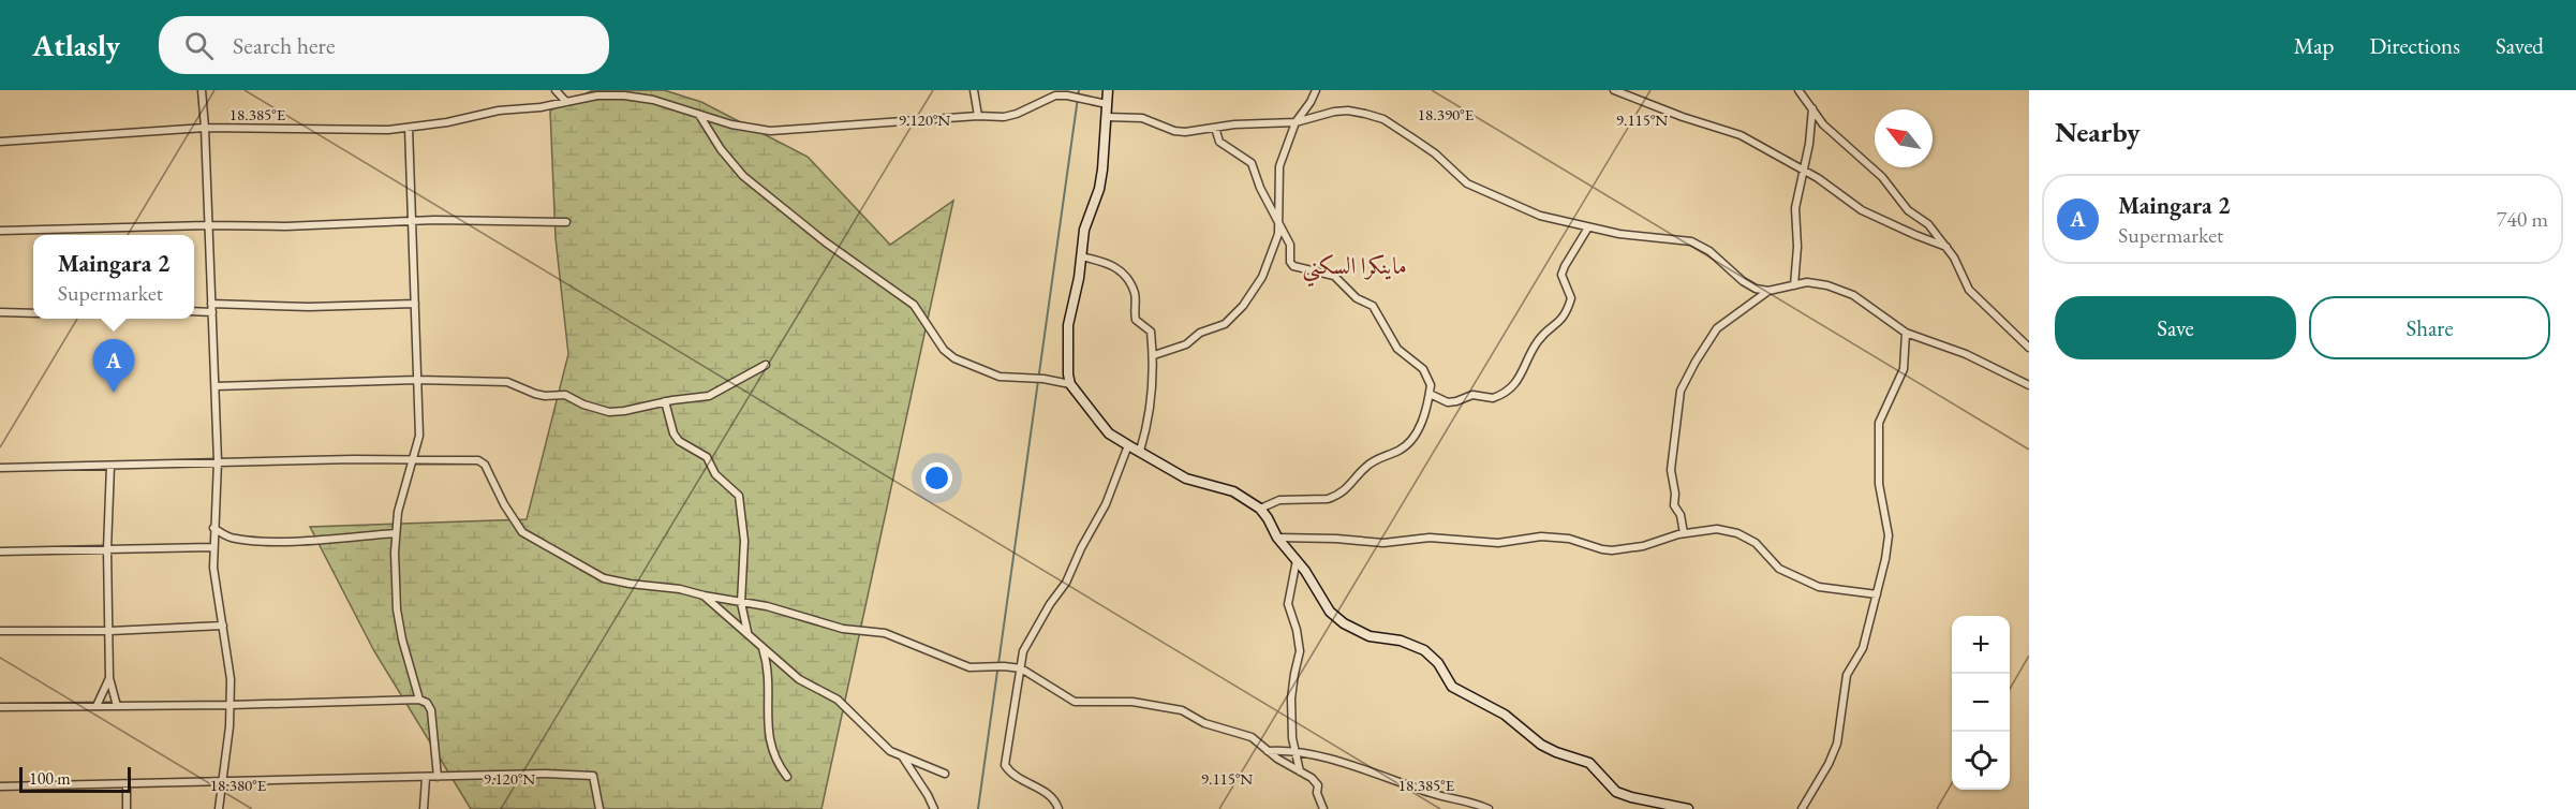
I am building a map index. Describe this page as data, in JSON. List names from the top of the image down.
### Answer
{
  "districts": ["ماينكرا السكني"],
  "scale_bar": "100 m",
  "north": "top left",
  "page": {
    "header": "Atlasly",
    "search": "Search here",
    "nav": ["Map", "Directions", "Saved"],
    "heading": "Nearby",
    "list": [
      {
        "mark": "A",
        "name": "Maingara 2",
        "note": "Supermarket",
        "value": "740 m"
      }
    ],
    "popup": ["Maingara 2", "Supermarket"],
    "buttons": ["Save", "Share"],
    "pins": "A",
    "map_buttons": ["+", "−"],
    "scale": "100 m"
  },
  "coordinates": [
    "18.385°E",
    "18.390°E",
    "9.120°N",
    "9.115°N",
    "18.380°E"
  ]
}
